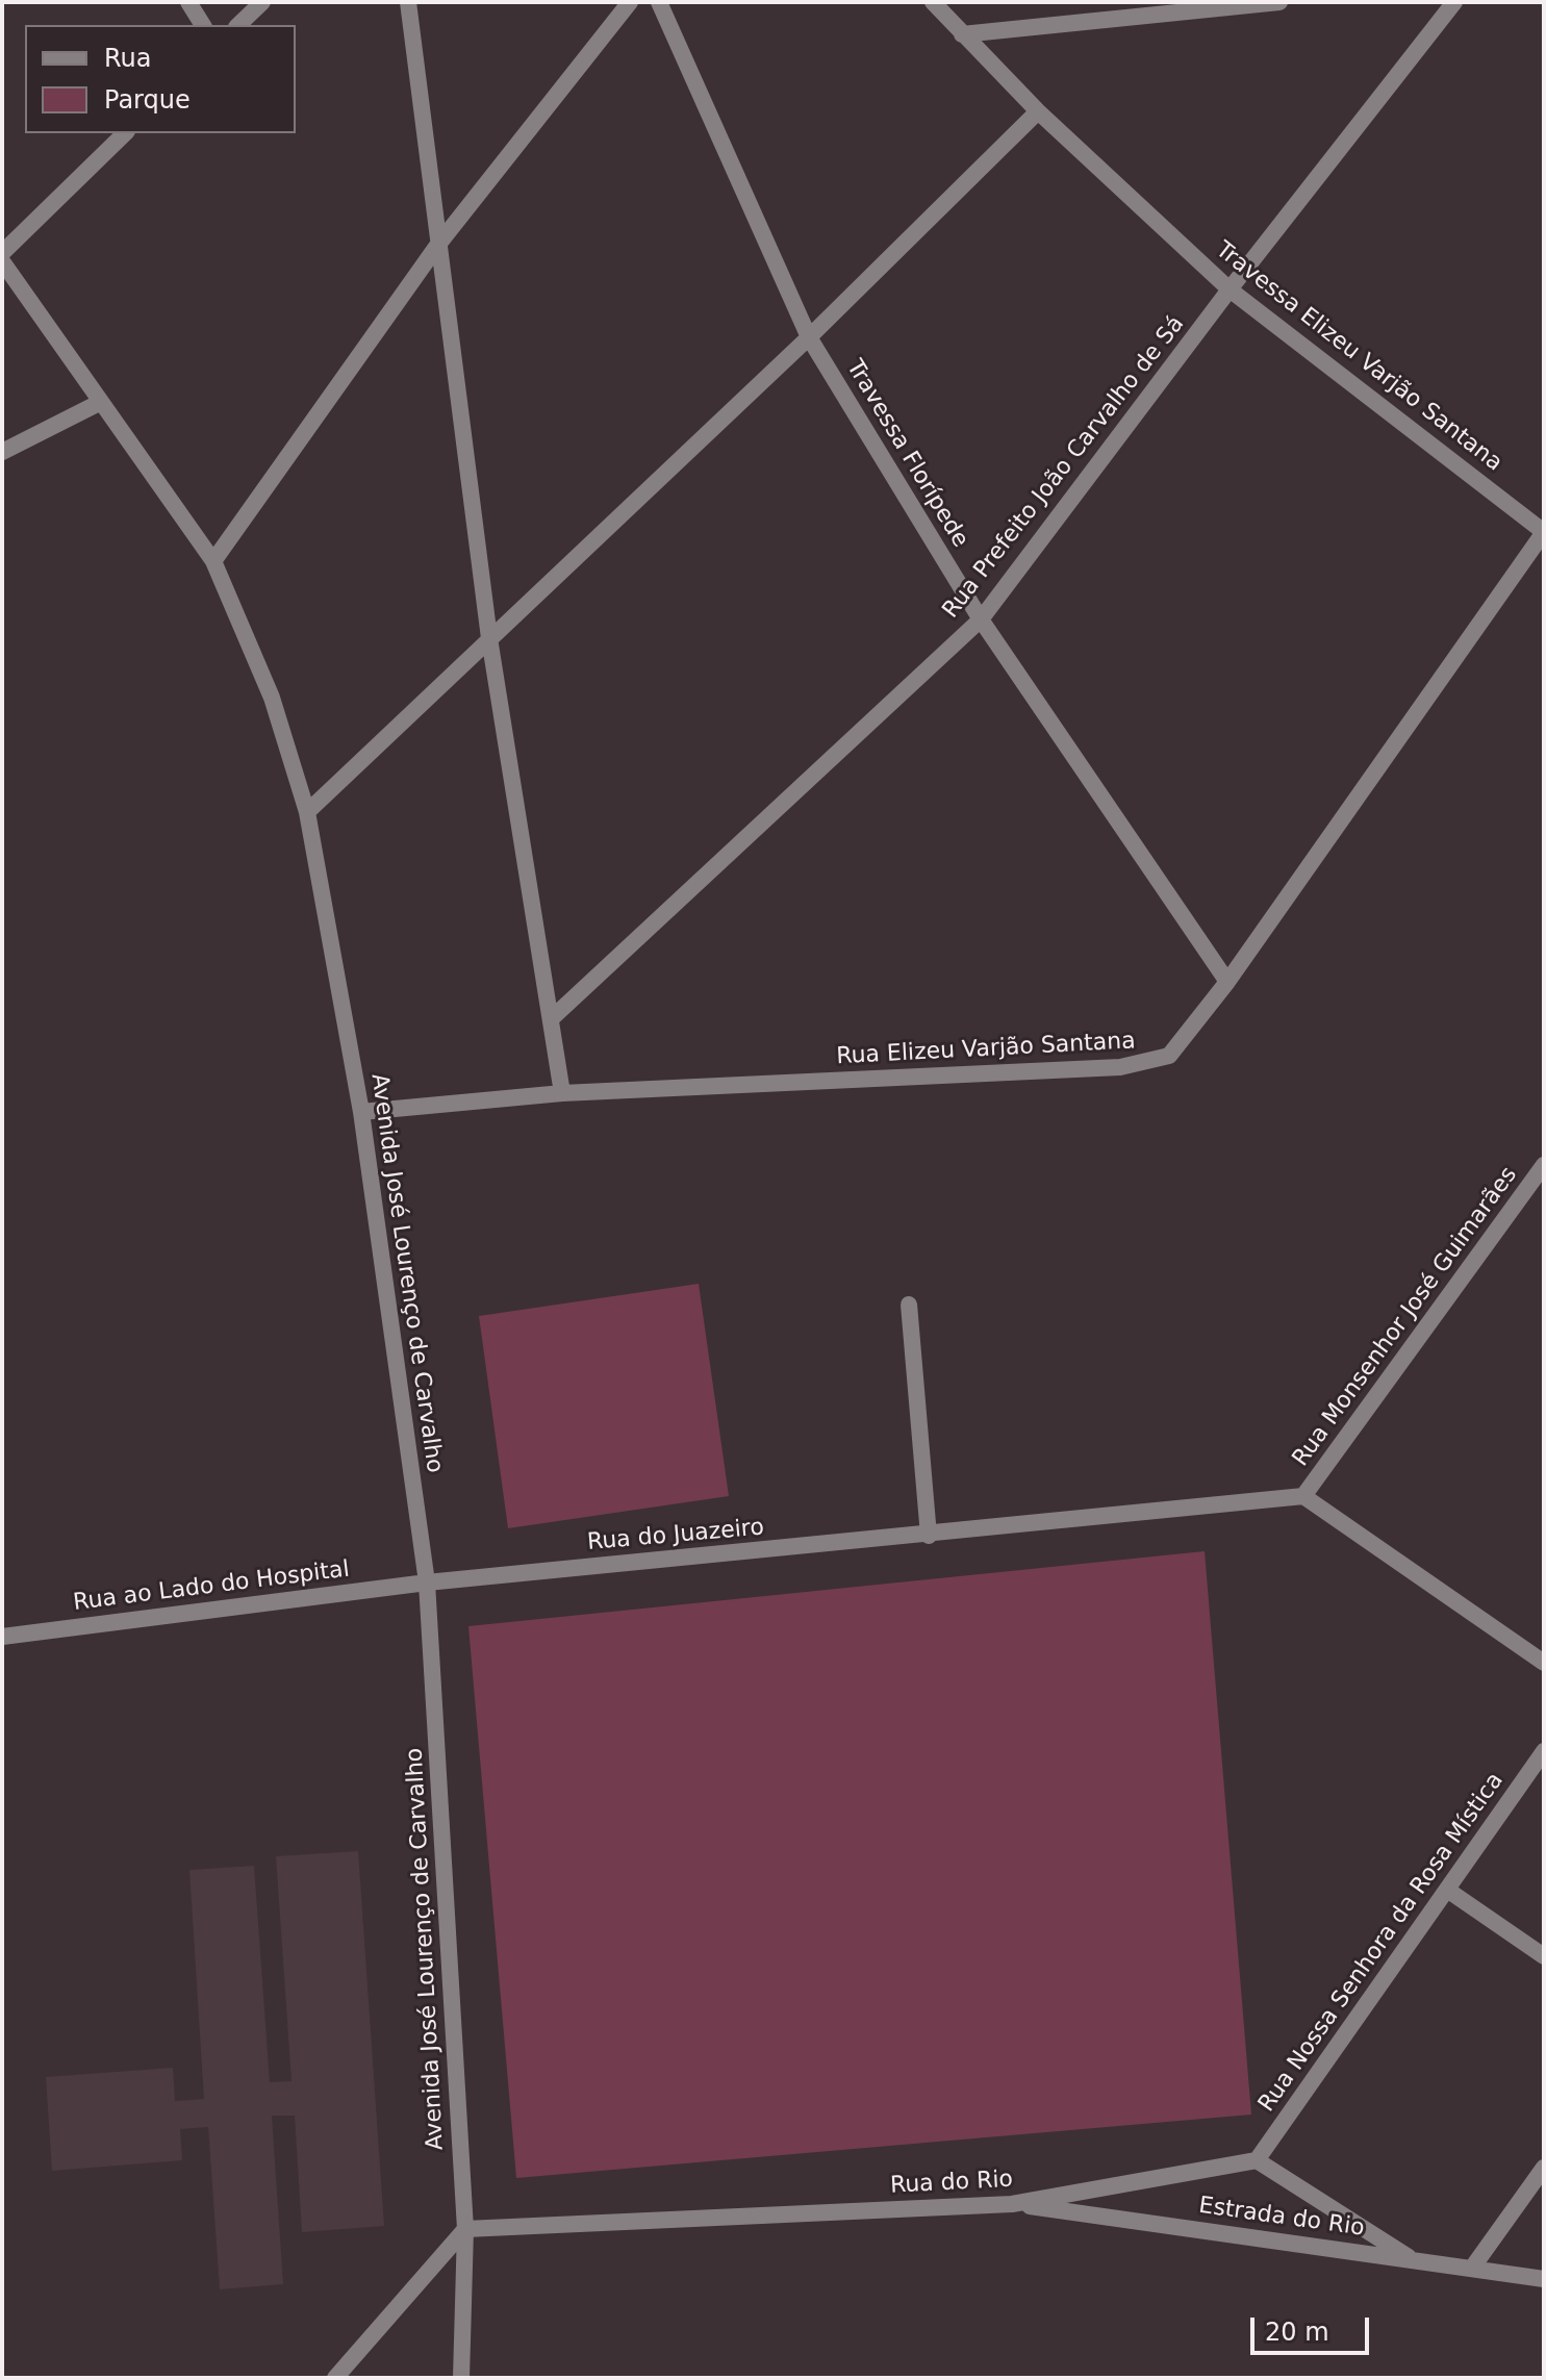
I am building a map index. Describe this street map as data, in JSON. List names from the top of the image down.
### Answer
{
  "streets": {
    "street": [
      "Travessa Elizeu Varjão Santana",
      "Travessa Florípede",
      "Rua Prefeito João Carvalho de Sá",
      "Rua Elizeu Varjão Santana",
      "Avenida José Lourenço de Carvalho",
      "Rua Monsenhor José Guimarães",
      "Rua do Juazeiro",
      "Rua ao Lado do Hospital",
      "Rua Nossa Senhora da Rosa Mística",
      "Rua do Rio",
      "Estrada do Rio"
    ]
  },
  "crossings": [
    ["Travessa Elizeu Varjão Santana", "Rua Prefeito João Carvalho de Sá"],
    ["Travessa Elizeu Varjão Santana", "Rua Elizeu Varjão Santana"],
    ["Travessa Florípede", "Rua Prefeito João Carvalho de Sá"],
    ["Travessa Florípede", "Rua Elizeu Varjão Santana"],
    ["Rua Elizeu Varjão Santana", "Avenida José Lourenço de Carvalho"],
    ["Avenida José Lourenço de Carvalho", "Rua do Juazeiro"],
    ["Avenida José Lourenço de Carvalho", "Rua ao Lado do Hospital"],
    ["Avenida José Lourenço de Carvalho", "Rua do Rio"],
    ["Rua Monsenhor José Guimarães", "Rua do Juazeiro"],
    ["Rua do Juazeiro", "Rua ao Lado do Hospital"],
    ["Rua Nossa Senhora da Rosa Mística", "Rua do Rio"],
    ["Rua do Rio", "Estrada do Rio"]
  ],
  "legend": ["Rua", "Parque"],
  "scale_bar": "20 m"
}
